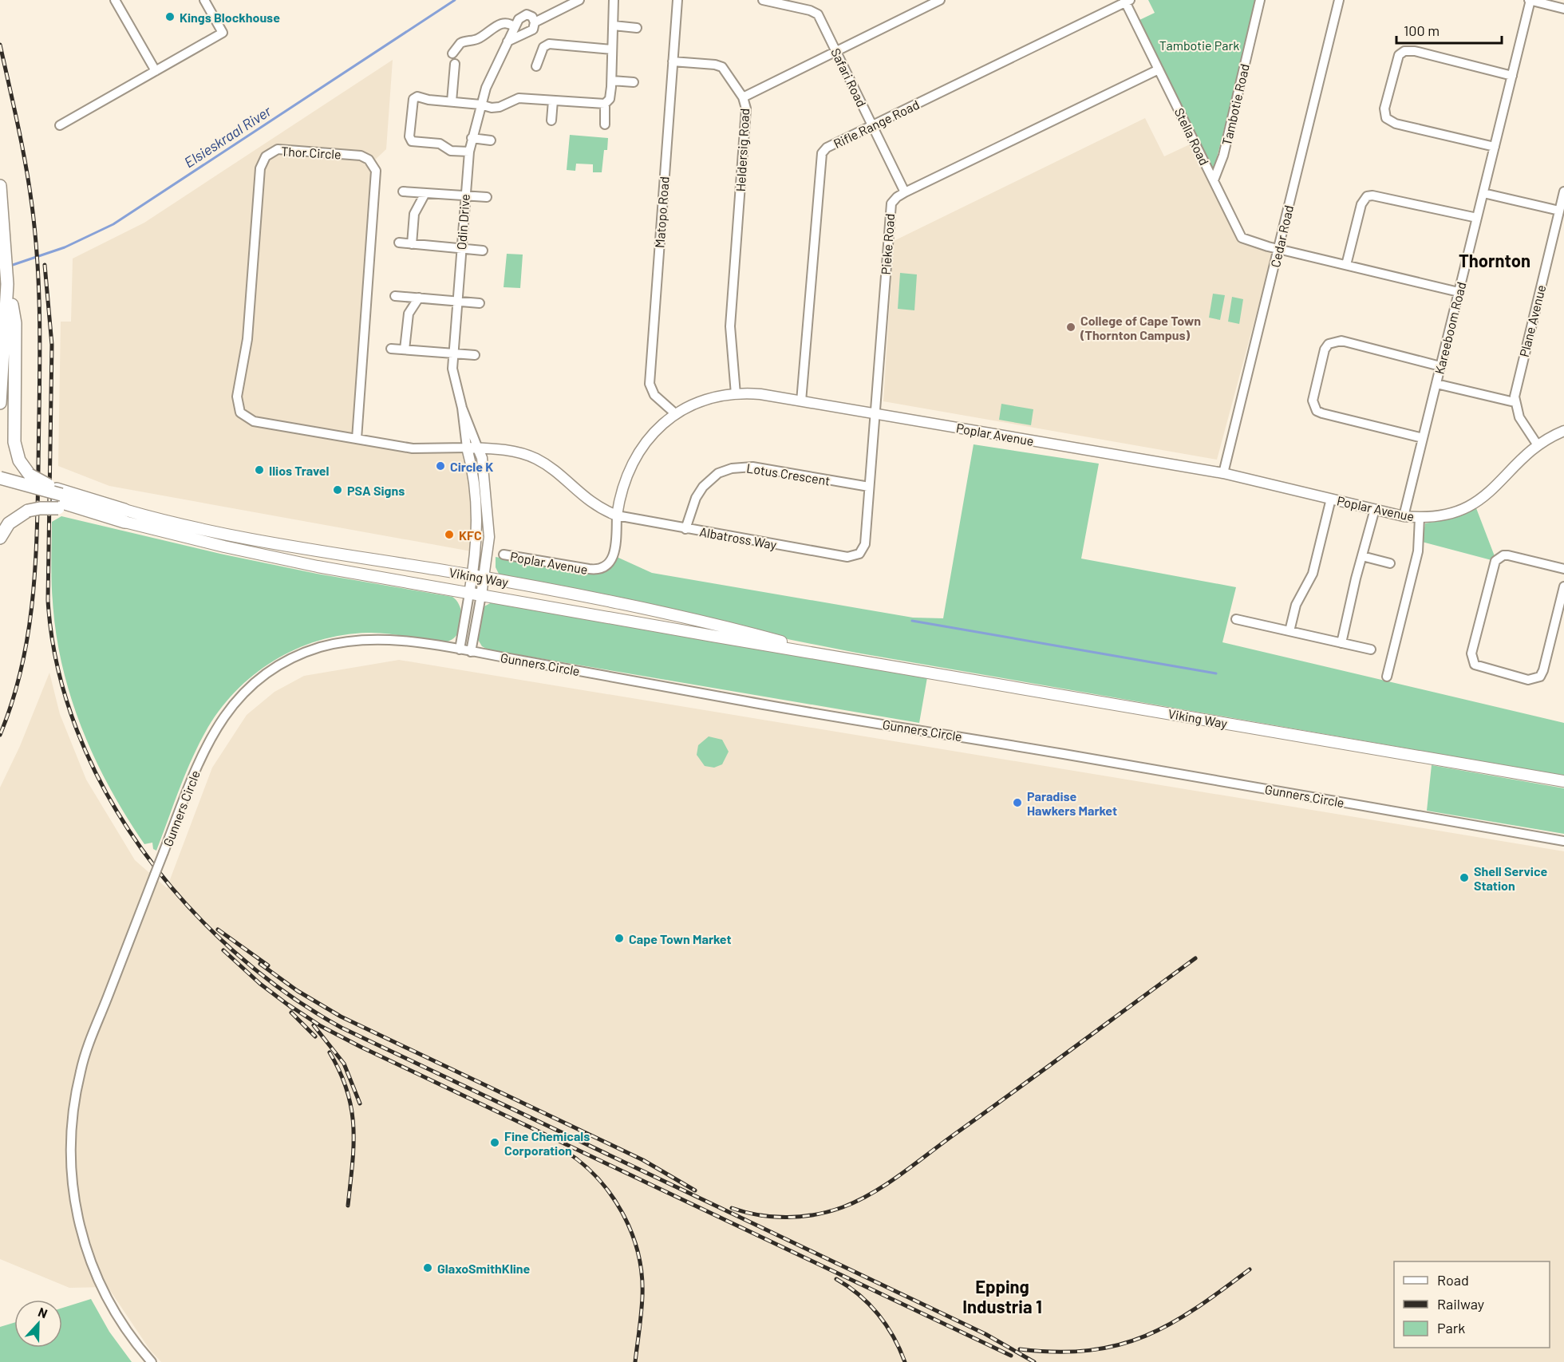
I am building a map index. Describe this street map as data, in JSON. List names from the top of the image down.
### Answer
{
  "streets": {
    "main road": ["Viking Way"],
    "street": [
      "Safari Road",
      "Tambotie Road",
      "Rifle Range Road",
      "Stella Road",
      "Heldersig Road",
      "Thor Circle",
      "Matopo Road",
      "Odin Drive",
      "Cedar Road",
      "Pieke Road",
      "Plane Avenue",
      "Kareeboom Road",
      "Poplar Avenue",
      "Lotus Crescent",
      "Albatross Way",
      "Gunners Circle"
    ]
  },
  "crossings": [
    ["Safari Road", "Rifle Range Road"],
    ["Safari Road", "Heldersig Road"],
    ["Safari Road", "Pieke Road"],
    ["Tambotie Road", "Stella Road"],
    ["Rifle Range Road", "Stella Road"],
    ["Rifle Range Road", "Poplar Avenue"],
    ["Stella Road", "Cedar Road"],
    ["Stella Road", "Pieke Road"],
    ["Stella Road", "Kareeboom Road"],
    ["Heldersig Road", "Poplar Avenue"],
    ["Thor Circle", "Odin Drive"],
    ["Matopo Road", "Poplar Avenue"],
    ["Odin Drive", "Viking Way"],
    ["Odin Drive", "Gunners Circle"],
    ["Cedar Road", "Poplar Avenue"],
    ["Pieke Road", "Poplar Avenue"],
    ["Pieke Road", "Lotus Crescent"],
    ["Pieke Road", "Albatross Way"],
    ["Plane Avenue", "Poplar Avenue"],
    ["Kareeboom Road", "Poplar Avenue"],
    ["Poplar Avenue", "Albatross Way"],
    ["Lotus Crescent", "Albatross Way"]
  ],
  "districts": ["Thornton", "Epping Industria 1"],
  "water": ["Elsieskraal River"],
  "parks": ["Tambotie Park"],
  "places": [
    "Kings Blockhouse",
    "College of Cape Town (Thornton Campus)",
    "Circle K",
    "Ilios Travel",
    "PSA Signs",
    "KFC",
    "Paradise Hawkers Market",
    "Shell Service Station",
    "Cape Town Market",
    "Fine Chemicals Corporation",
    "GlaxoSmithKline"
  ],
  "legend": ["Road", "Railway", "Park"],
  "scale_bar": "100 m",
  "north": "top"
}
